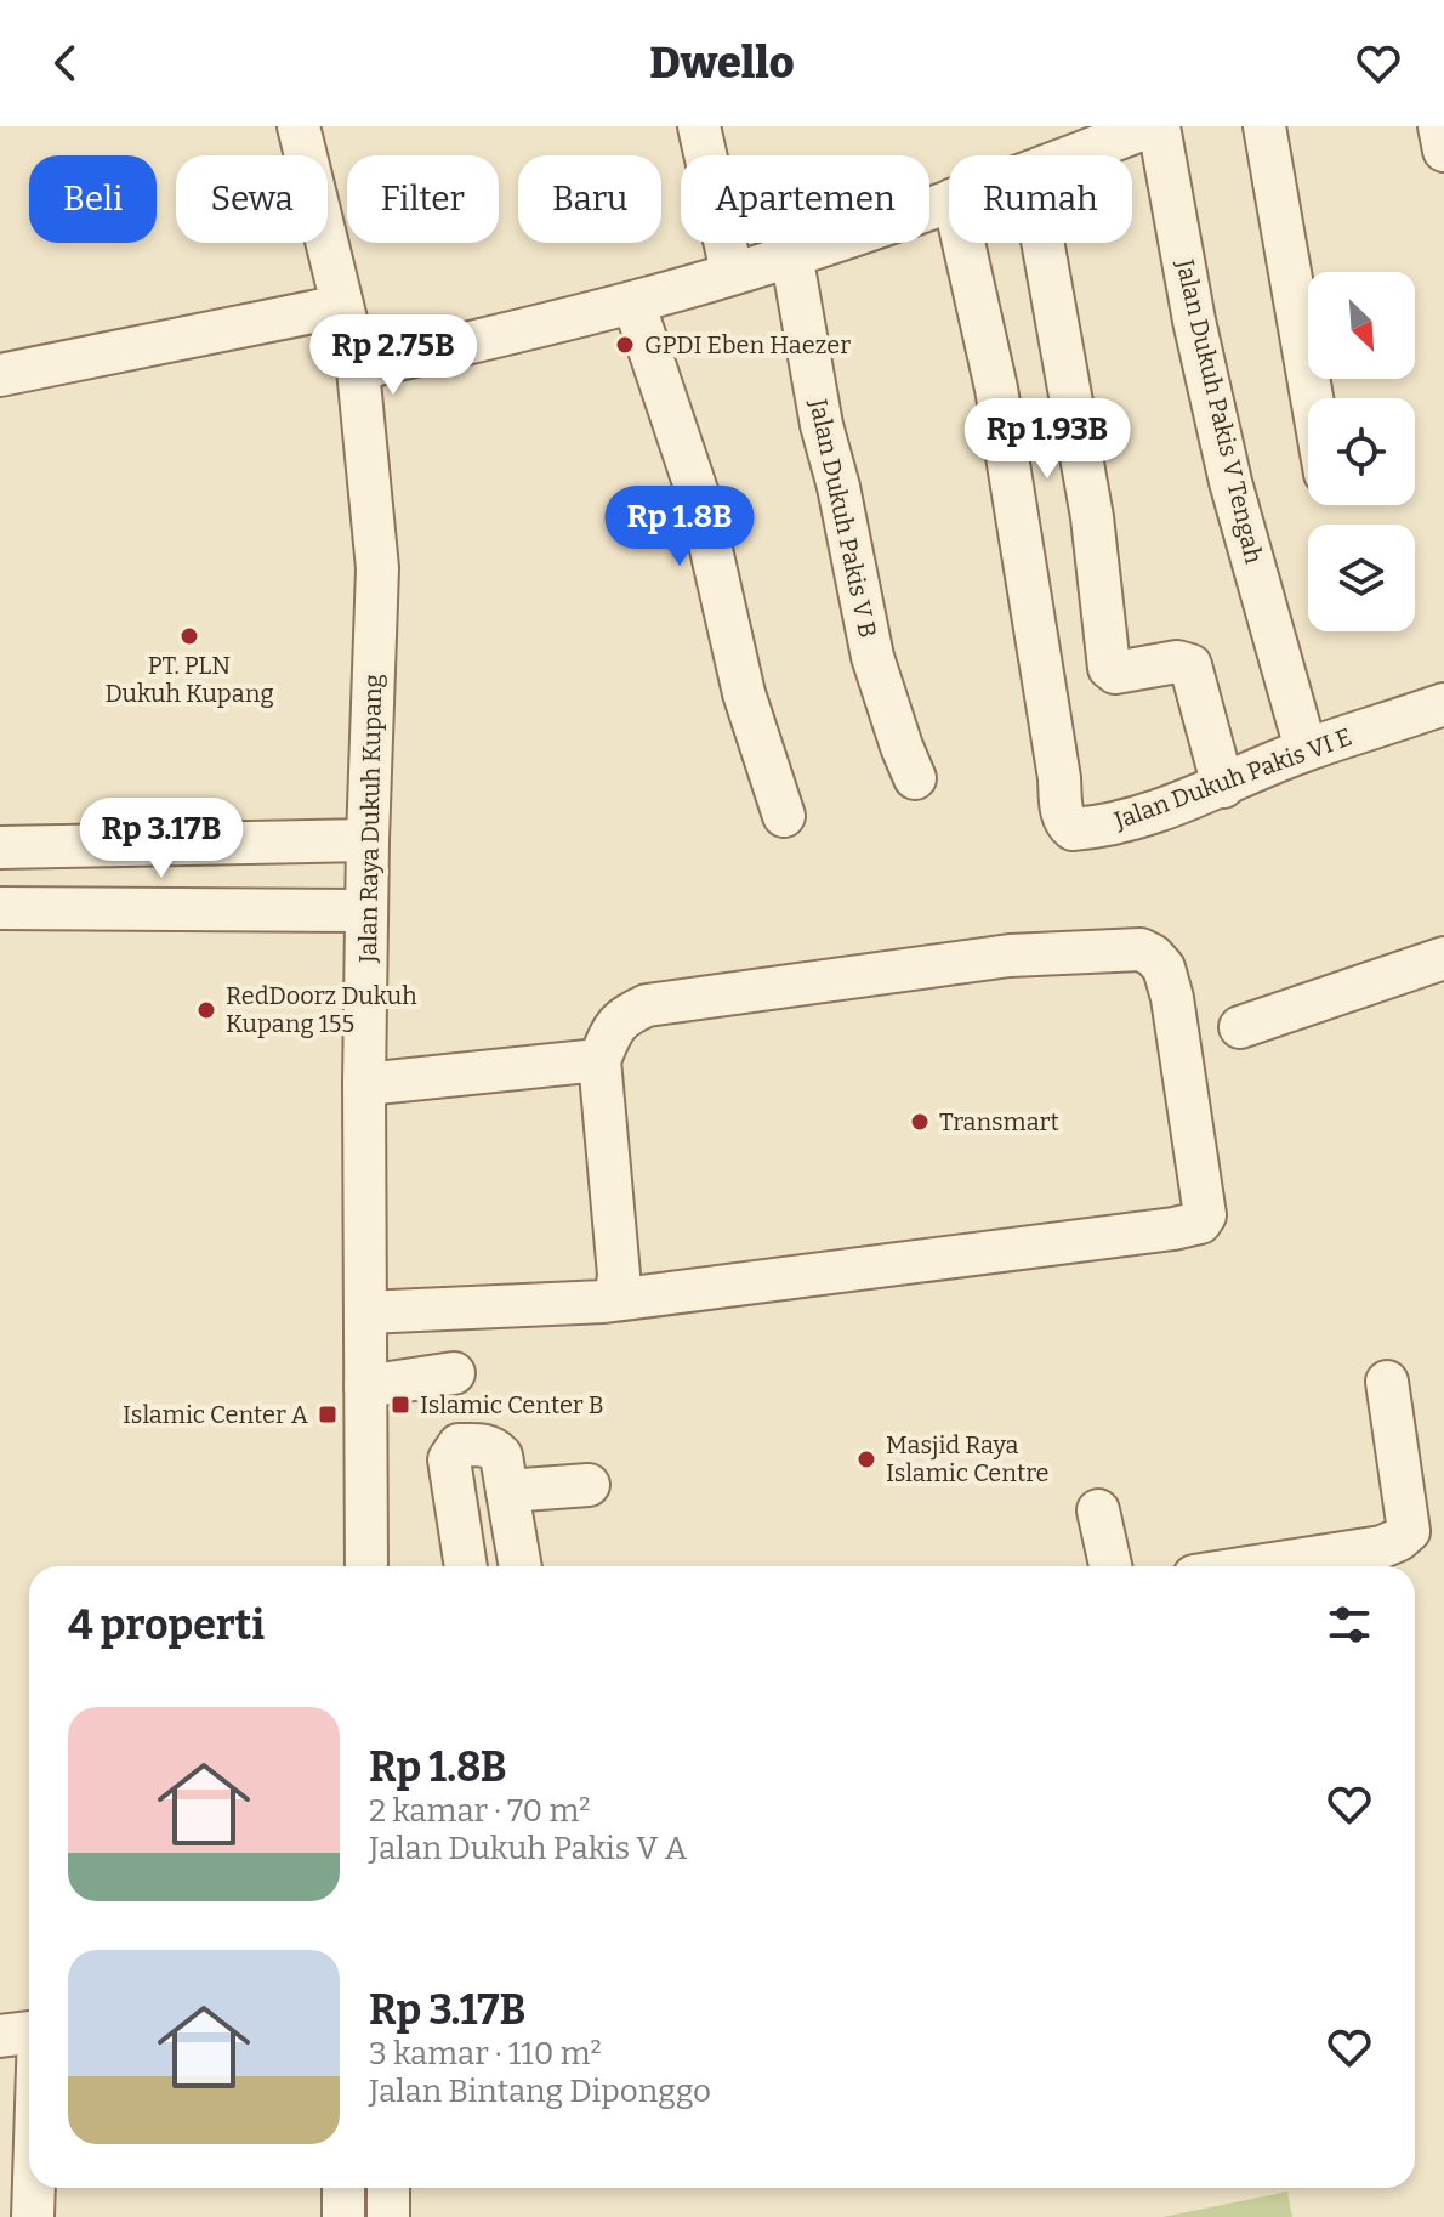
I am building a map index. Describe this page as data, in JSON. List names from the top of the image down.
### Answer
{
  "streets": {
    "street": [
      "Jalan Dukuh Pakis V Tengah",
      "Jalan Dukuh Pakis V B",
      "Jalan Dukuh Pakis VI E",
      "Jalan Raya Dukuh Kupang"
    ]
  },
  "crossings": [
    ["Jalan Dukuh Pakis V Tengah", "Jalan Dukuh Pakis VI E"]
  ],
  "places": {
    "other": [
      "GPDI Eben Haezer",
      "PT. PLN Dukuh Kupang",
      "RedDoorz Dukuh Kupang 155",
      "Transmart",
      "Masjid Raya Islamic Centre"
    ],
    "transit": ["Islamic Center B", "Islamic Center A"]
  },
  "north": "bottom right",
  "page": {
    "header": "Dwello",
    "chip": [
      "Beli",
      "Sewa",
      "Filter",
      "Baru",
      "Apartemen",
      "Rumah"
    ],
    "price": [
      "Rp 2.75B",
      "Rp 1.93B",
      "Rp 1.8B",
      "Rp 3.17B"
    ],
    "heading": "4 properti",
    "list": [
      {
        "name": "Rp 1.8B",
        "note": "2 kamar · 70 m² · Jalan Dukuh Pakis V A"
      },
      {
        "name": "Rp 3.17B",
        "note": "3 kamar · 110 m² · Jalan Bintang Diponggo"
      }
    ]
  }
}
